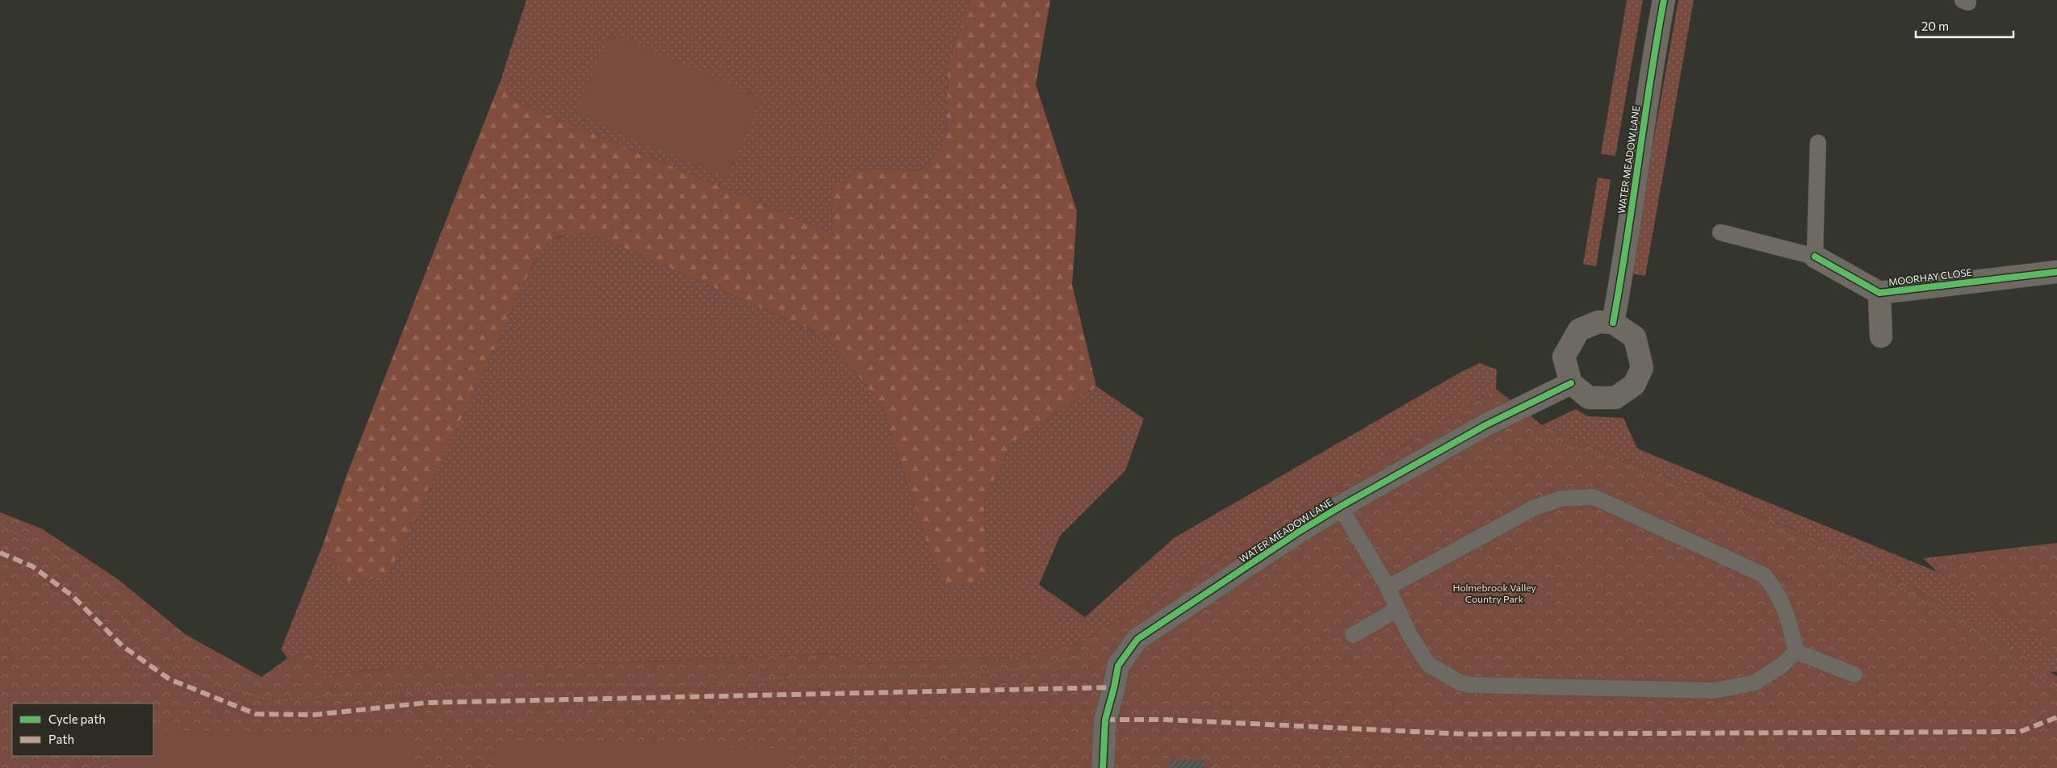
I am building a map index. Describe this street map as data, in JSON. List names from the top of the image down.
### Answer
{
  "streets": {
    "street": ["WATER MEADOW LANE", "MOORHAY CLOSE"]
  },
  "parks": ["Holmebrook Valley Country Park"],
  "legend": ["Cycle path", "Path"],
  "scale_bar": "20 m"
}
